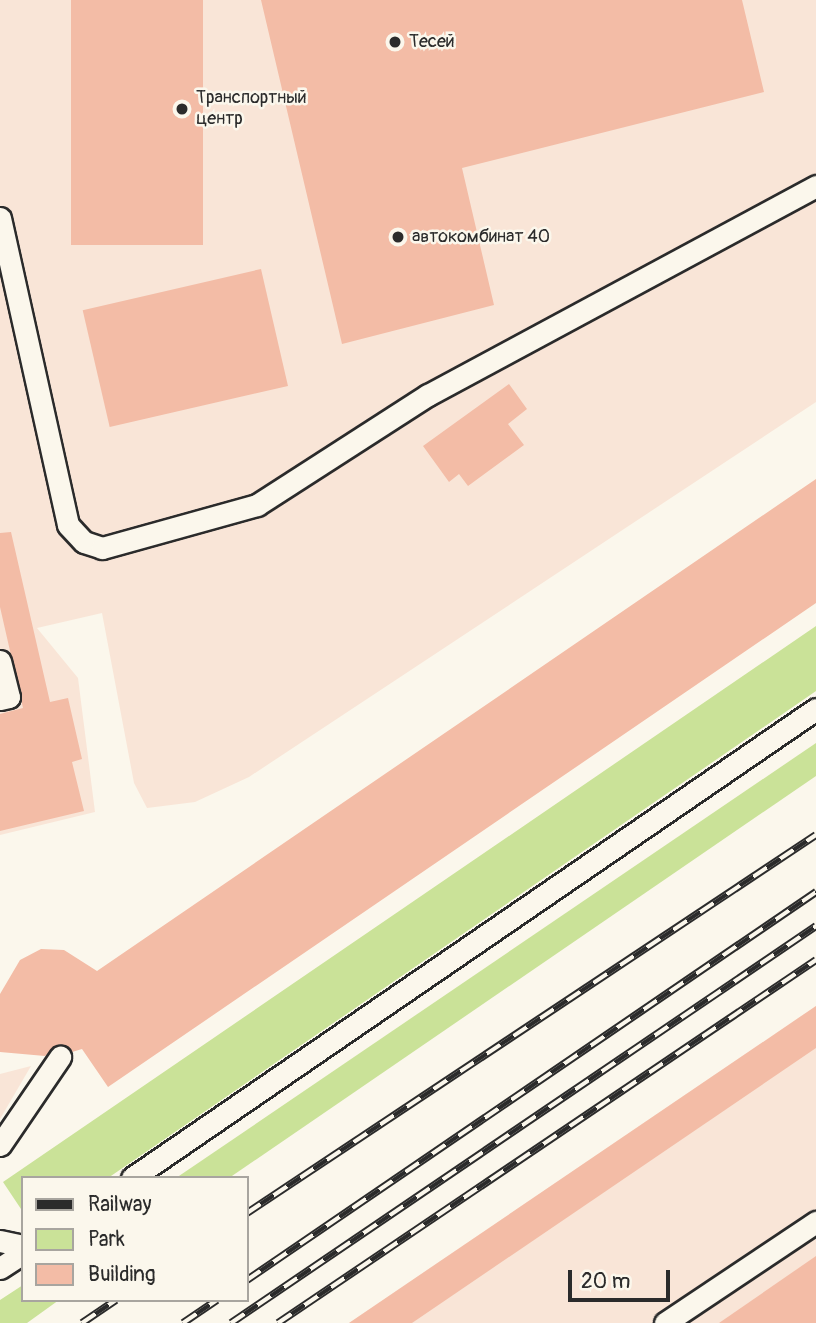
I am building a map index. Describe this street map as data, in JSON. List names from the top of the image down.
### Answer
{
  "places": ["Тесей", "Транспортный центр", "автокомбинат 40"],
  "legend": ["Railway", "Park", "Building"],
  "scale_bar": "20 m"
}
